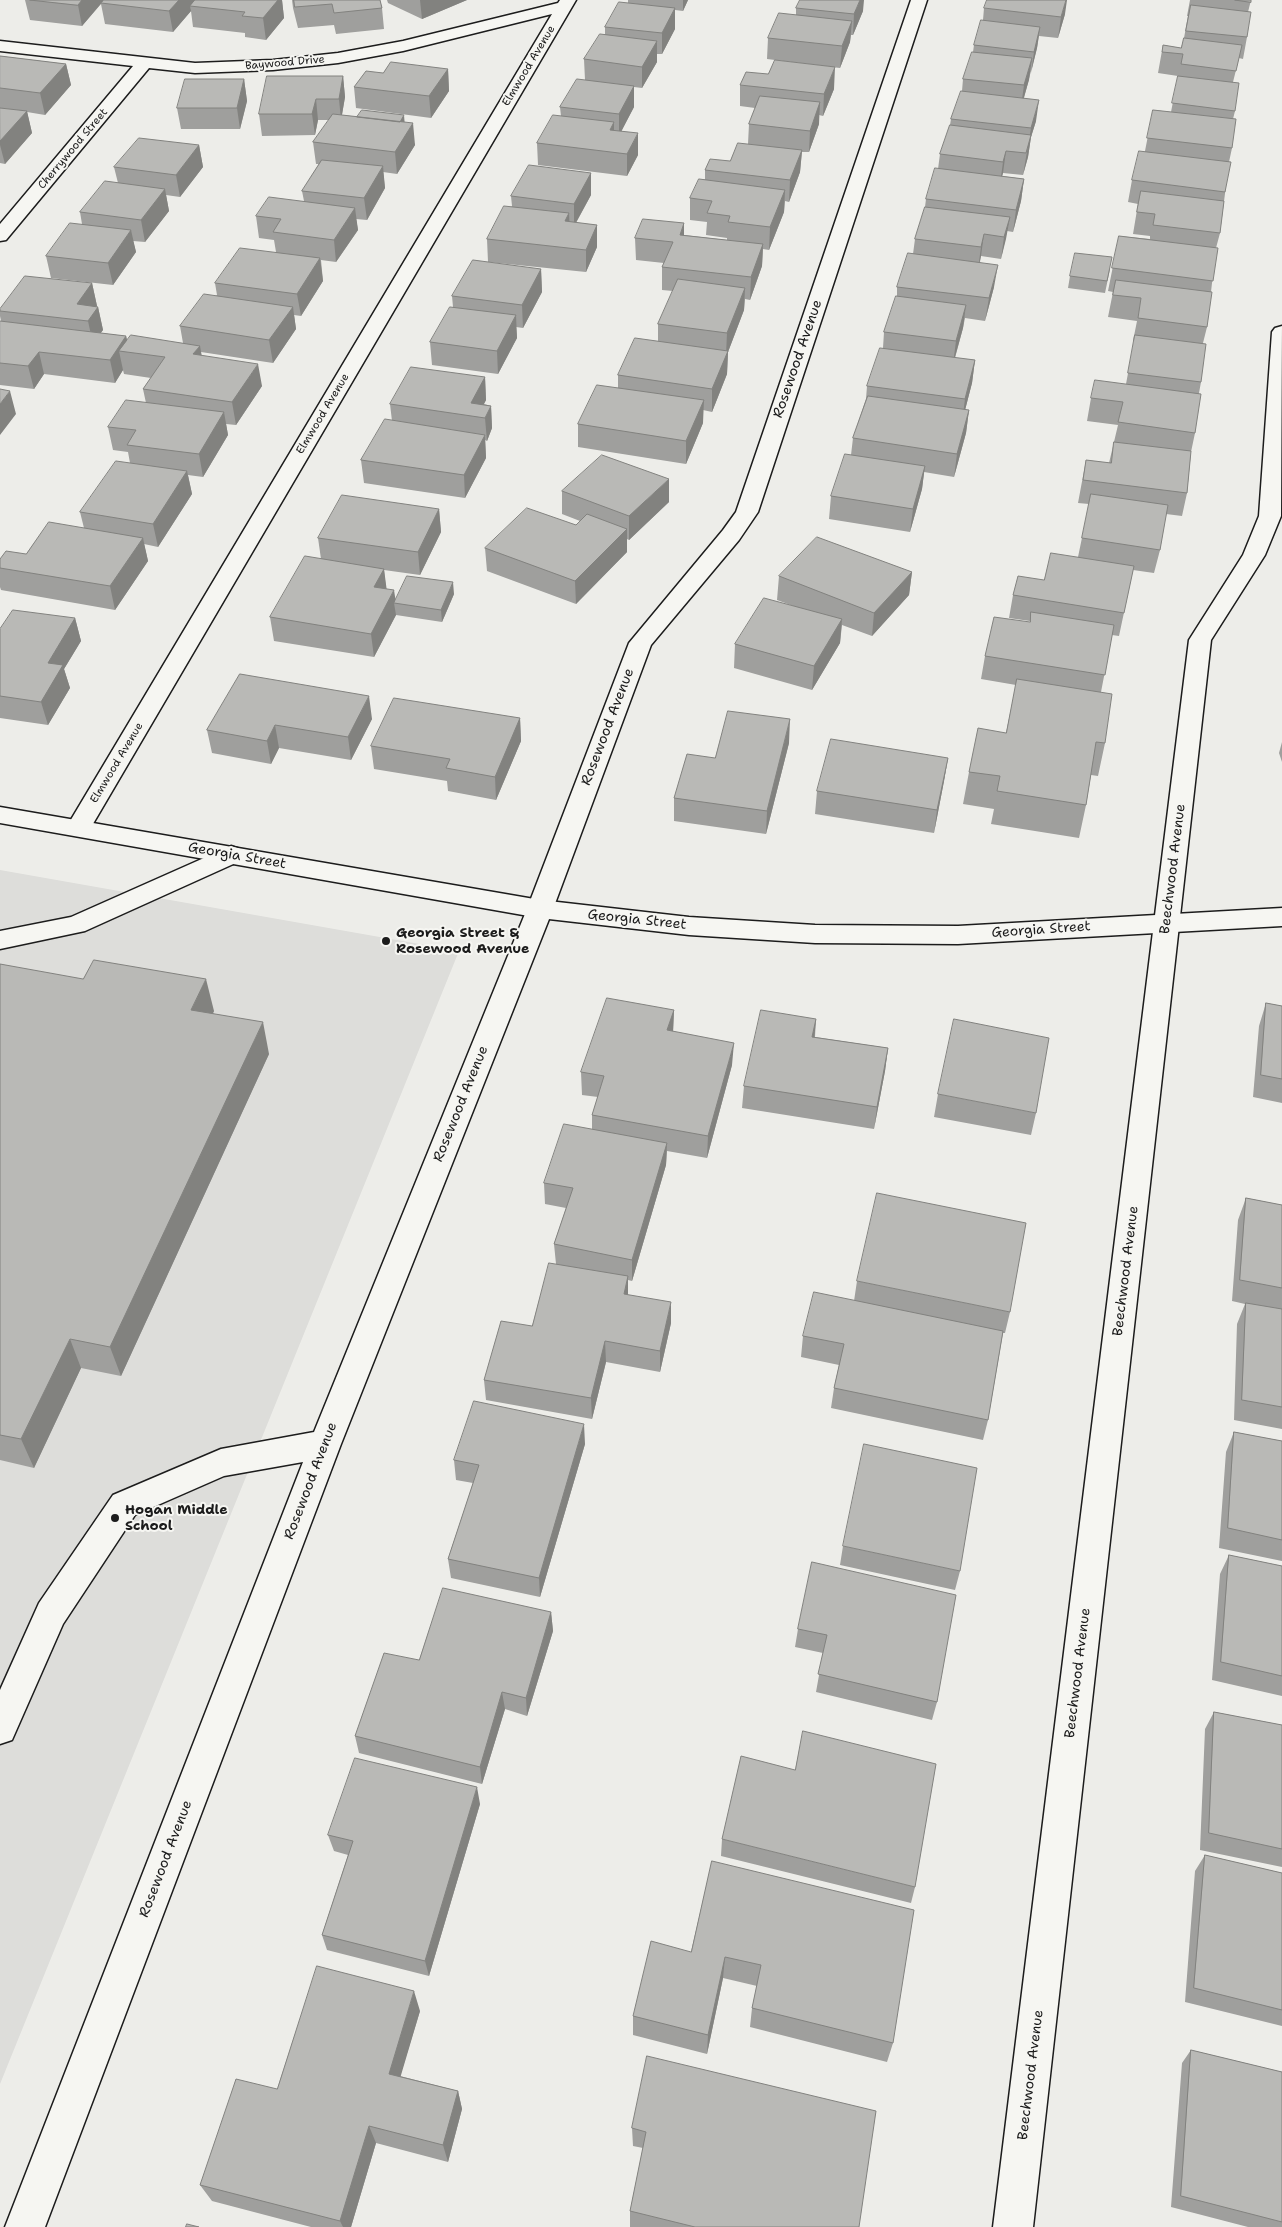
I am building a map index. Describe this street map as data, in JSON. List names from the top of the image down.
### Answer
{
  "streets": {
    "street": [
      "Baywood Drive",
      "Elmwood Avenue",
      "Cherrywood Street",
      "Rosewood Avenue",
      "Georgia Street",
      "Beechwood Avenue"
    ]
  },
  "crossings": [
    ["Baywood Drive", "Elmwood Avenue"],
    ["Baywood Drive", "Cherrywood Street"],
    ["Elmwood Avenue", "Georgia Street"],
    ["Rosewood Avenue", "Georgia Street"],
    ["Georgia Street", "Beechwood Avenue"]
  ],
  "places": ["Georgia Street & Rosewood Avenue", "Hogan Middle School"]
}
